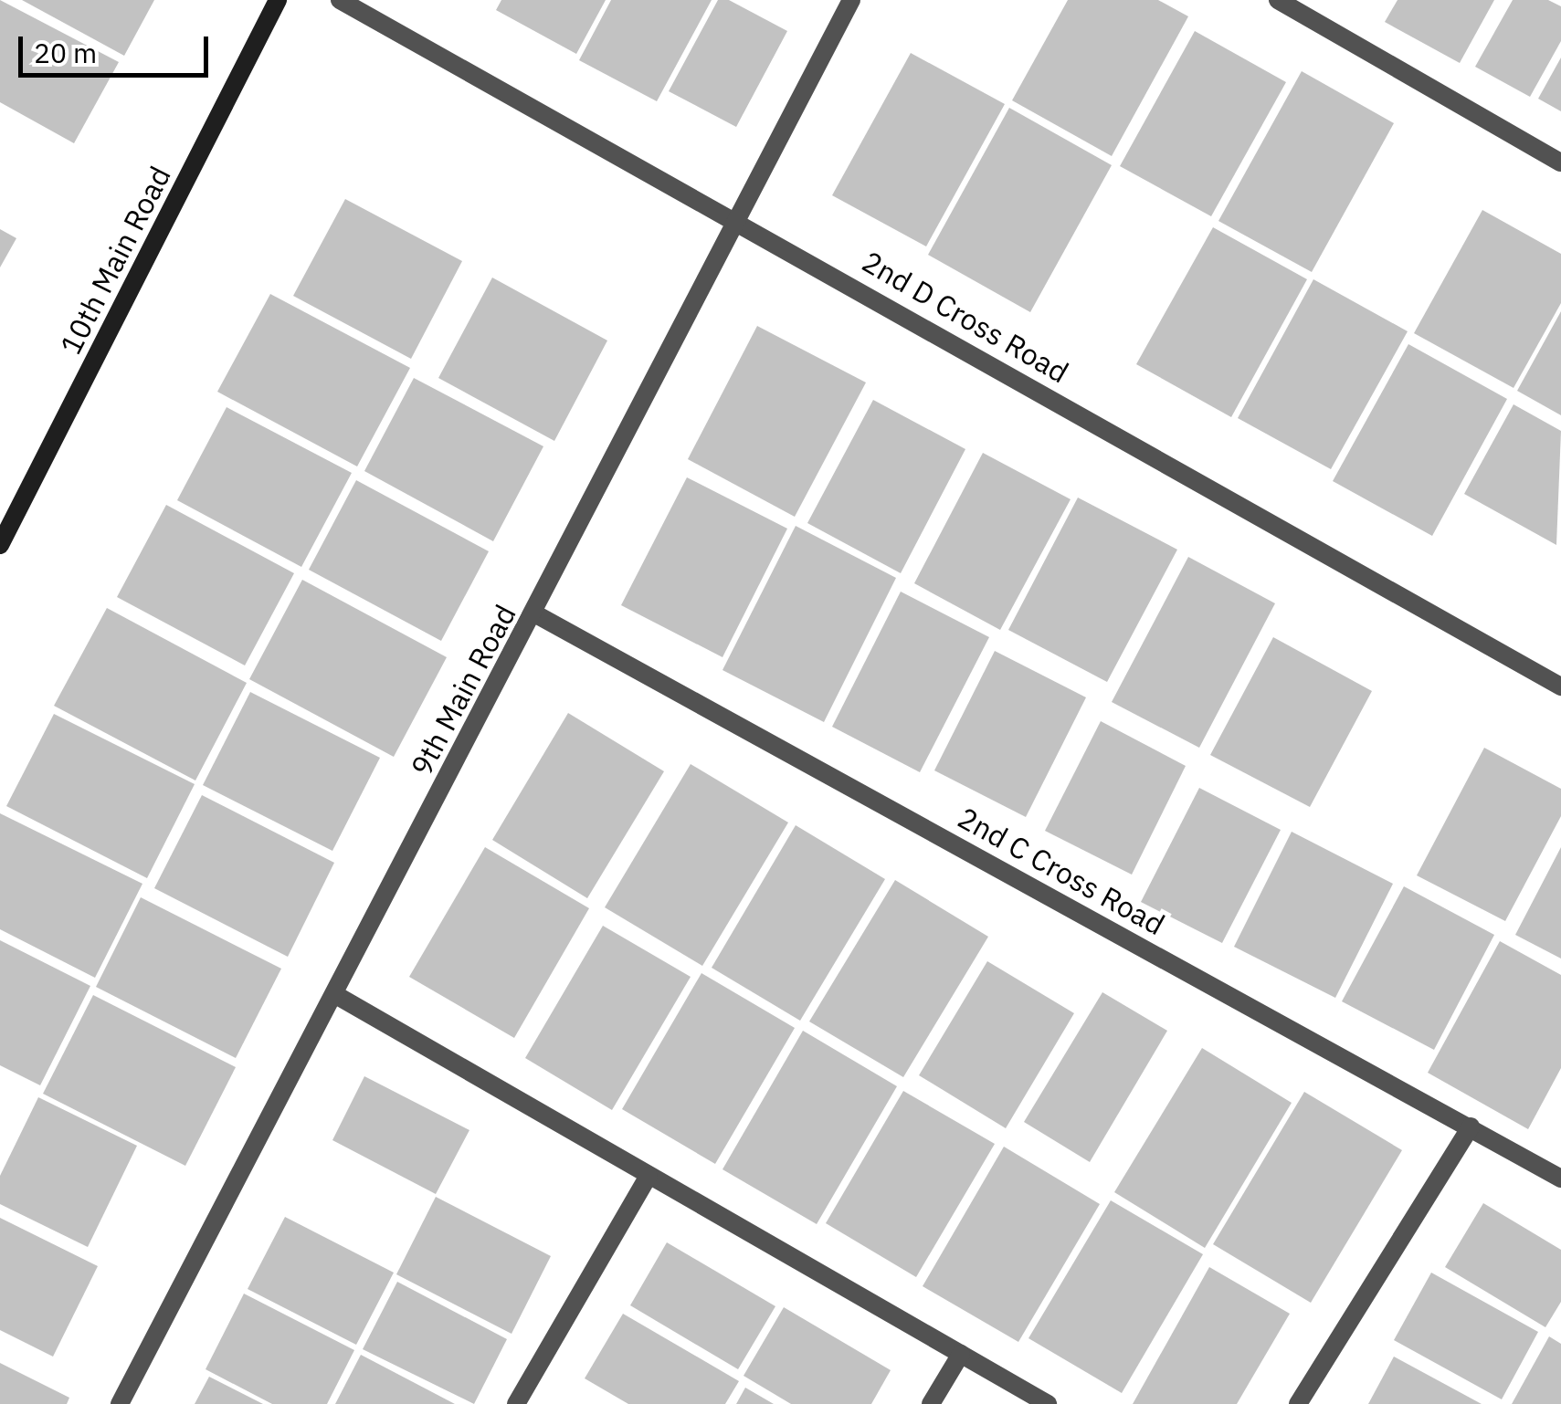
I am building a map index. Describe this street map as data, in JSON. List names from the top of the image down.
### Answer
{
  "streets": {
    "street": [
      "10th Main Road",
      "2nd D Cross Road",
      "9th Main Road",
      "2nd C Cross Road"
    ]
  },
  "crossings": [
    ["2nd D Cross Road", "9th Main Road"],
    ["9th Main Road", "2nd C Cross Road"]
  ],
  "scale_bar": "20 m"
}
